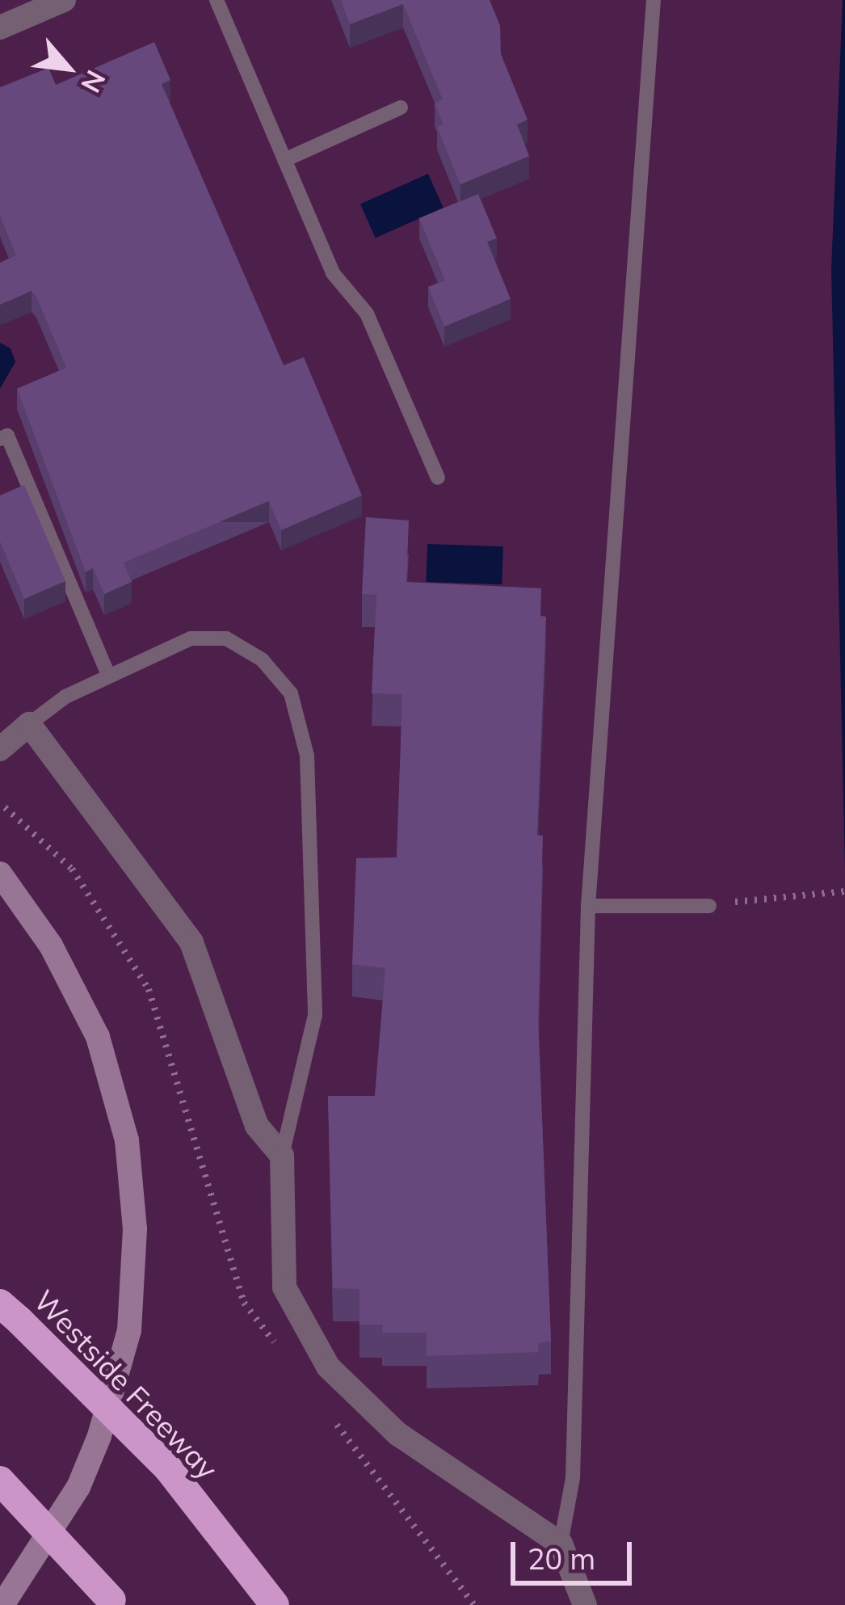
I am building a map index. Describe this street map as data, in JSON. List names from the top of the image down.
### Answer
{
  "streets": {
    "highway": ["Westside Freeway"]
  },
  "scale_bar": "20 m",
  "north": "bottom right"
}
